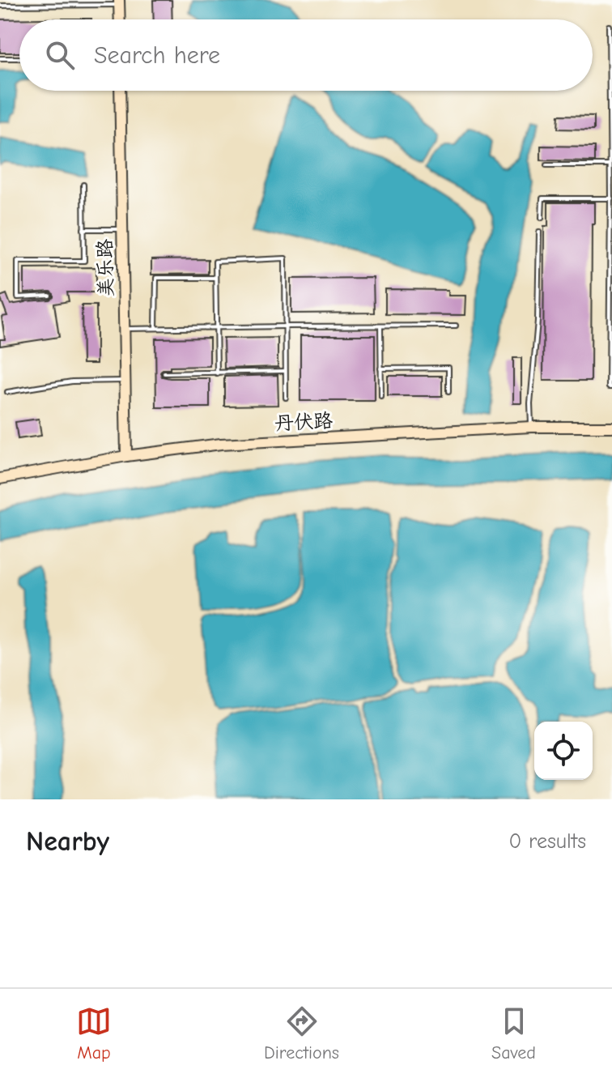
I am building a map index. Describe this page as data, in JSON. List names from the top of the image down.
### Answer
{
  "streets": {
    "main road": ["美乐路", "丹伏路"]
  },
  "crossings": [
    ["美乐路", "丹伏路"]
  ],
  "page": {
    "search": "Search here",
    "heading": ["Nearby", "0 results"],
    "nav": ["Map", "Directions", "Saved"]
  }
}
